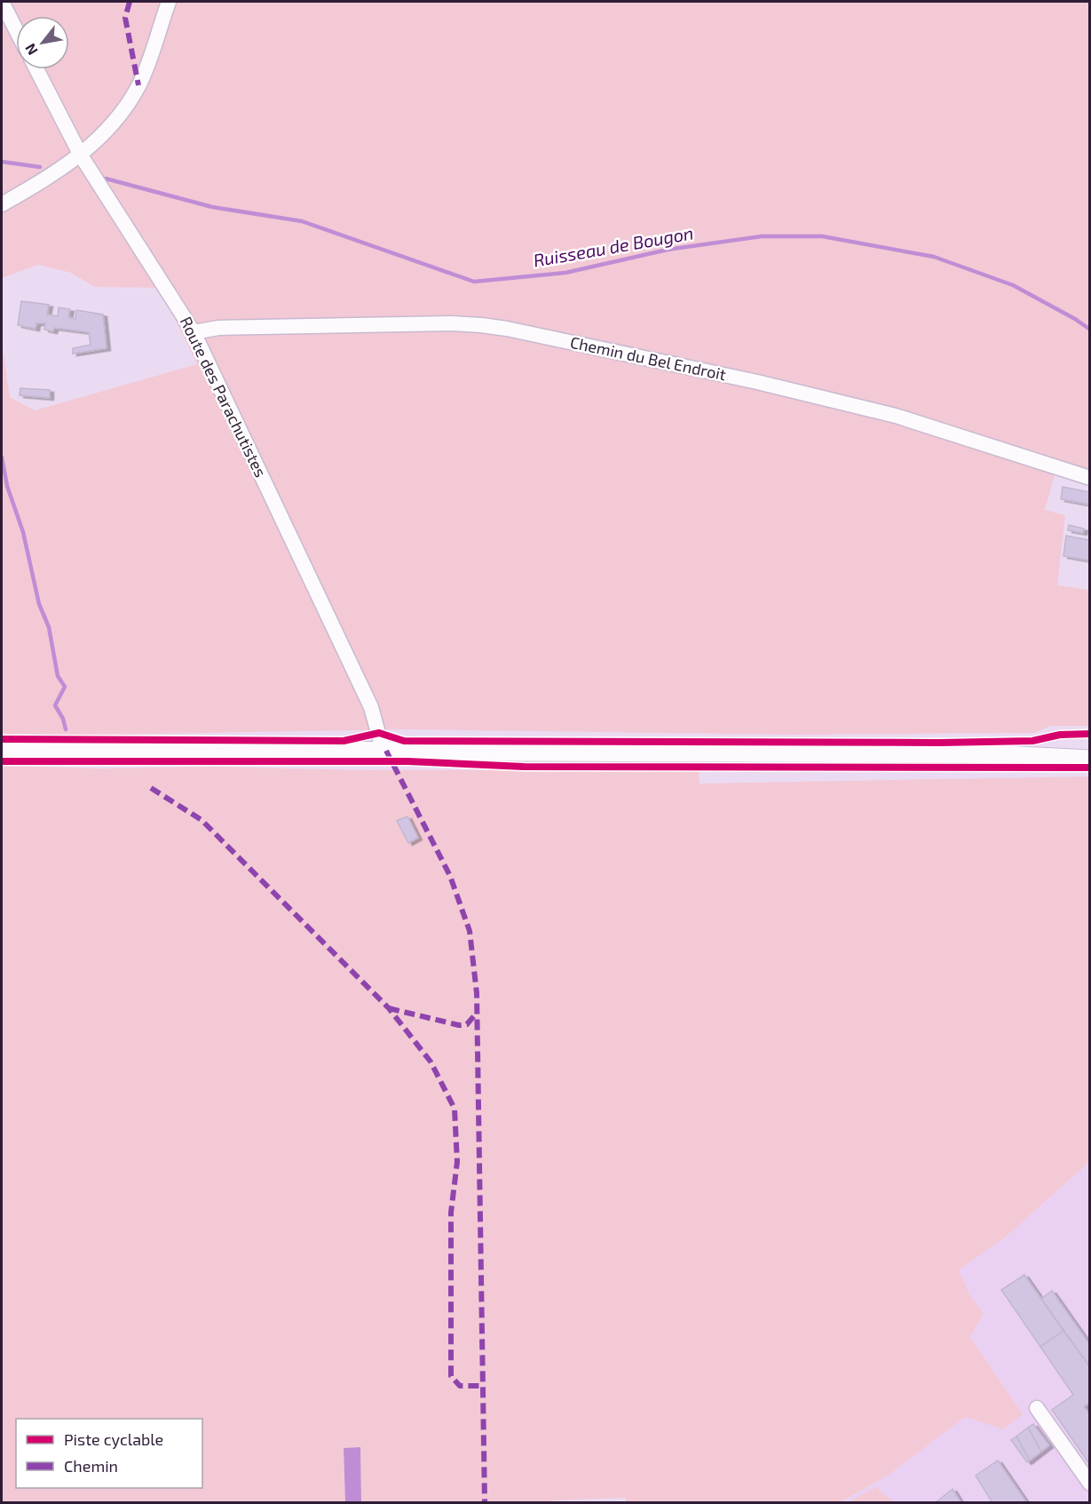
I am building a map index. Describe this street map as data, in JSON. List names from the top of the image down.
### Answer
{
  "streets": {
    "street": ["Chemin du Bel Endroit", "Route des Parachutistes"]
  },
  "crossings": [
    ["Chemin du Bel Endroit", "Route des Parachutistes"]
  ],
  "water": ["Ruisseau de Bougon"],
  "legend": ["Piste cyclable", "Chemin"],
  "north": "bottom left"
}
